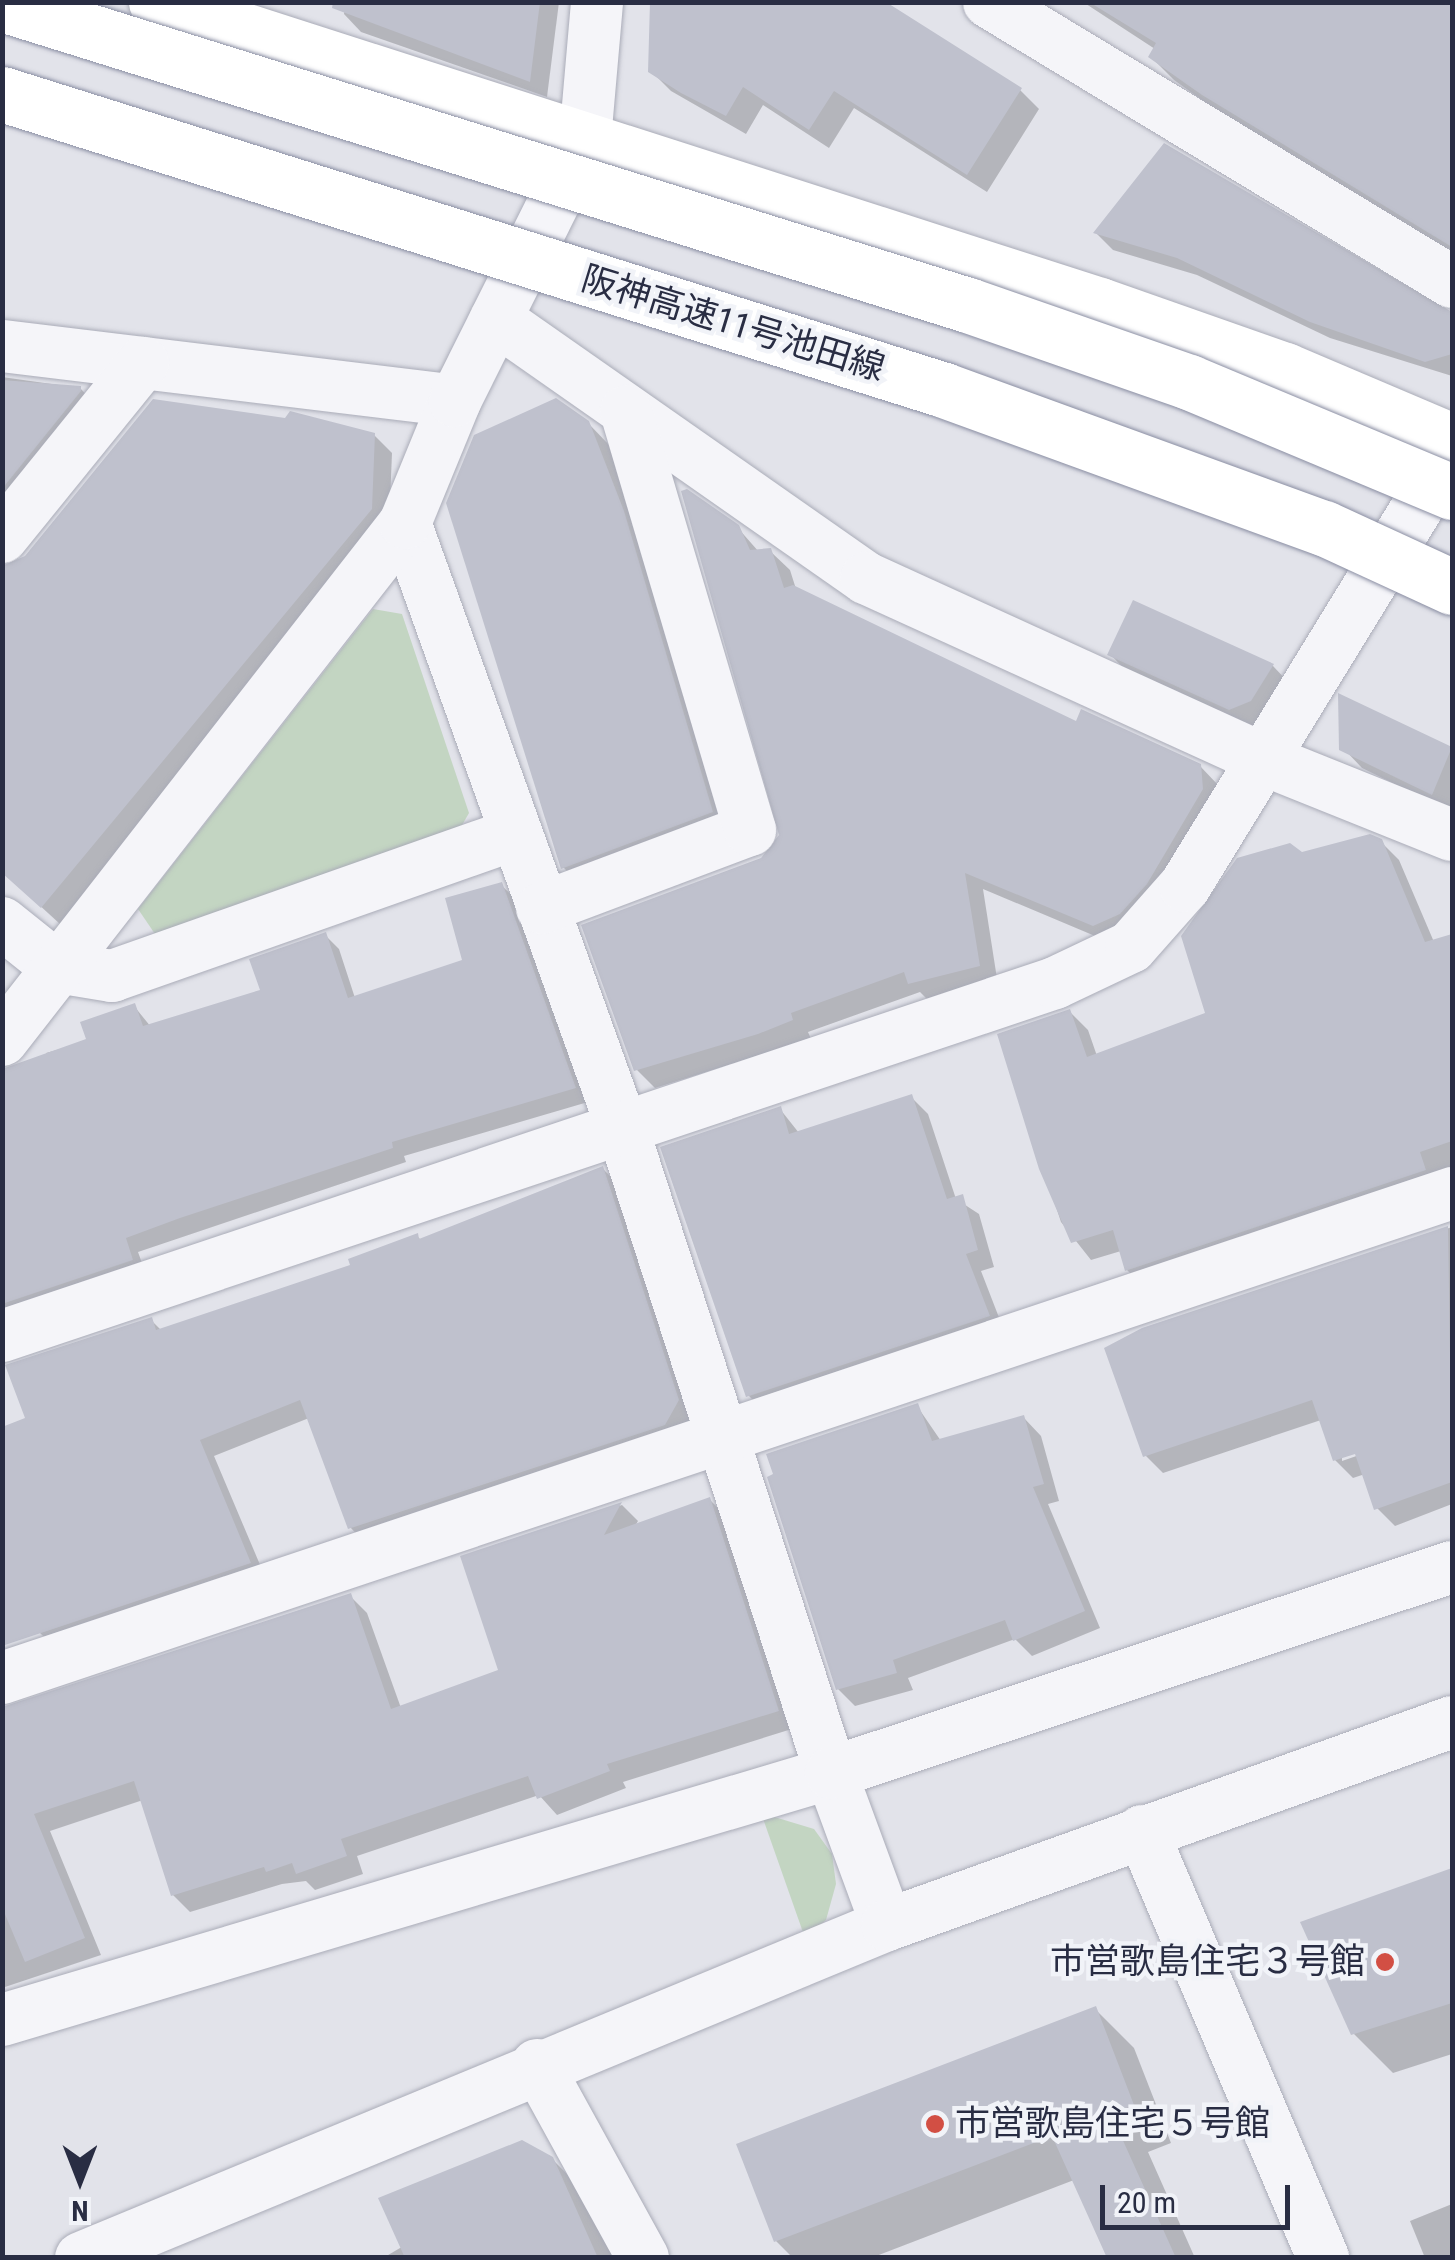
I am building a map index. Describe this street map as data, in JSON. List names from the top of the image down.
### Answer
{
  "streets": {
    "main road": ["阪神高速11号池田線"]
  },
  "places": ["市営歌島住宅３号館", "市営歌島住宅５号館"],
  "scale_bar": "20 m",
  "north": "bottom"
}
